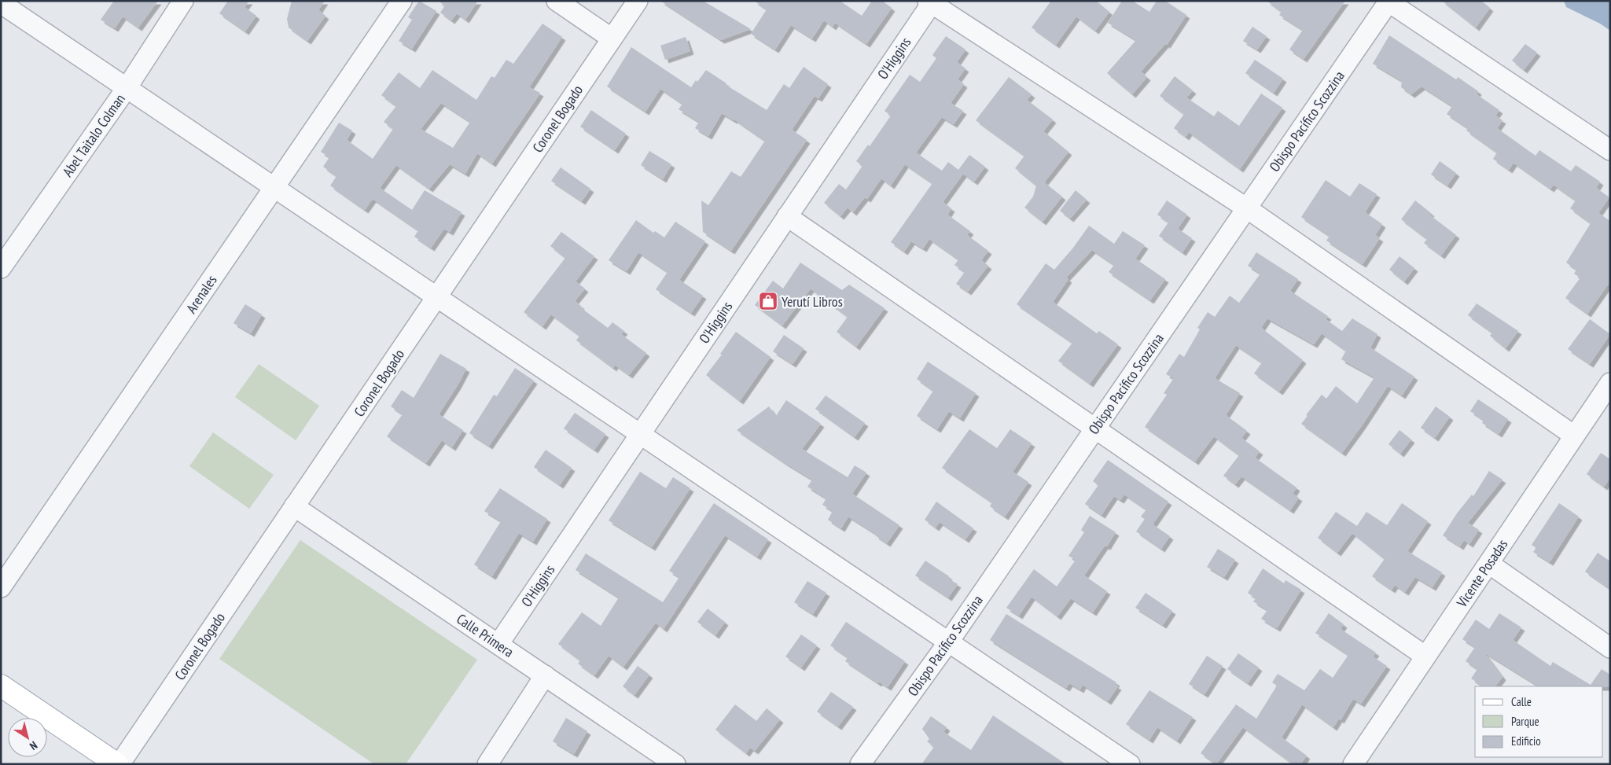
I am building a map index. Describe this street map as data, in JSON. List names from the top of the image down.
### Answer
{
  "streets": {
    "street": [
      "O'Higgins",
      "Coronel Bogado",
      "Obispo Pacífico Scozzina",
      "Abel Taitalo Colman",
      "Arenales",
      "Vicente Posadas",
      "Calle Primera"
    ]
  },
  "crossings": [
    ["O'Higgins", "Calle Primera"],
    ["Coronel Bogado", "Calle Primera"]
  ],
  "places": {
    "shop": ["Yerutí Libros"]
  },
  "legend": ["Calle", "Parque", "Edificio"],
  "north": "bottom right"
}
